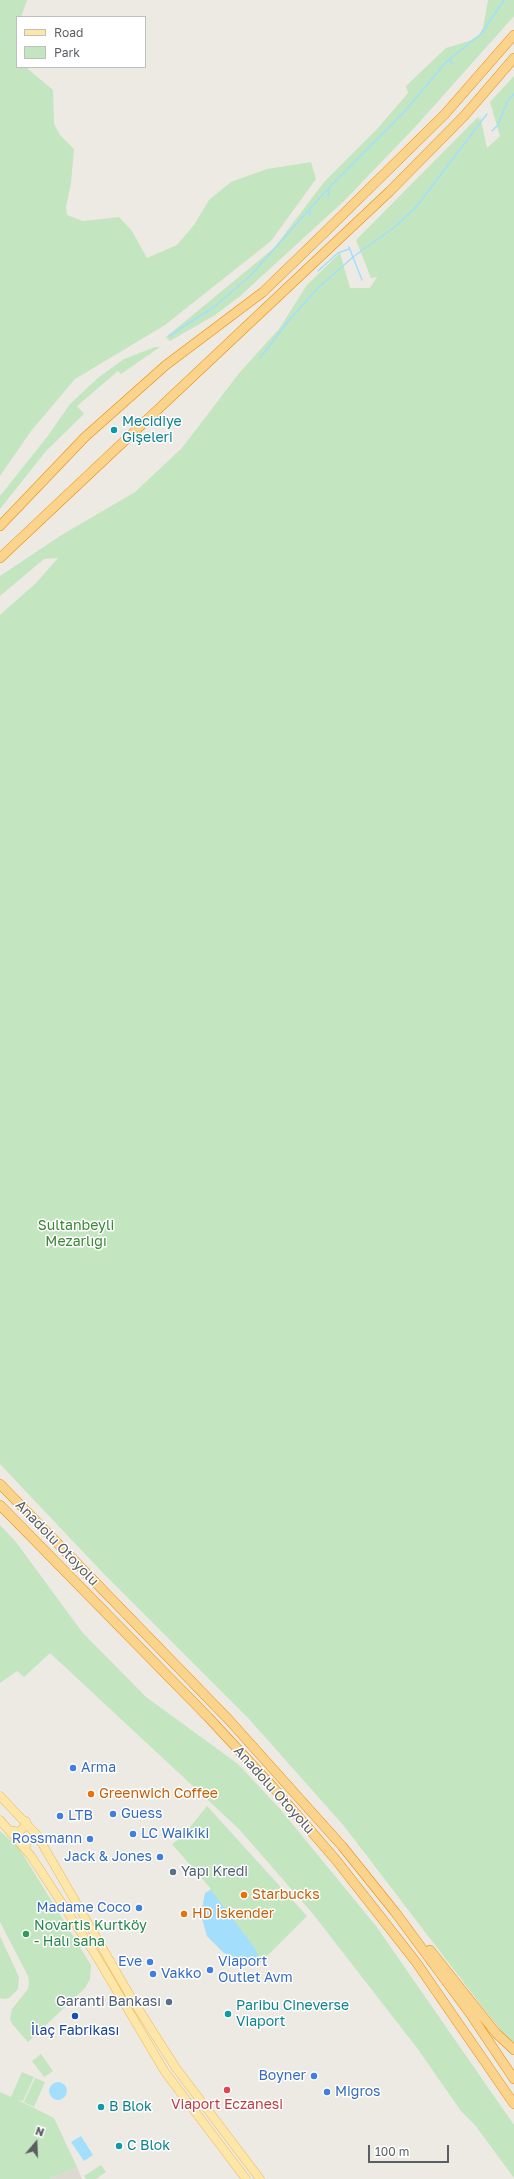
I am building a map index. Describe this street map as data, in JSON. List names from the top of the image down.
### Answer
{
  "streets": {
    "highway": ["Anadolu Otoyolu"]
  },
  "parks": ["Sultanbeyli Mezarlığı"],
  "places": [
    "Mecidiye Gişeleri",
    "Arma",
    "Greenwich Coffee",
    "Guess",
    "LTB",
    "LC Waikiki",
    "Rossmann",
    "Jack & Jones",
    "Yapı Kredi",
    "Starbucks",
    "Madame Coco",
    "HD İskender",
    "Novartis Kurtköy - Halı saha",
    "Eve",
    "Viaport Outlet Avm",
    "Vakko",
    "Garanti Bankası",
    "Paribu Cineverse Viaport",
    "İlaç Fabrikası",
    "Boyner",
    "Viaport Eczanesi",
    "Migros",
    "B Blok",
    "C Blok"
  ],
  "legend": ["Road", "Park"],
  "scale_bar": "100 m",
  "north": "top"
}
